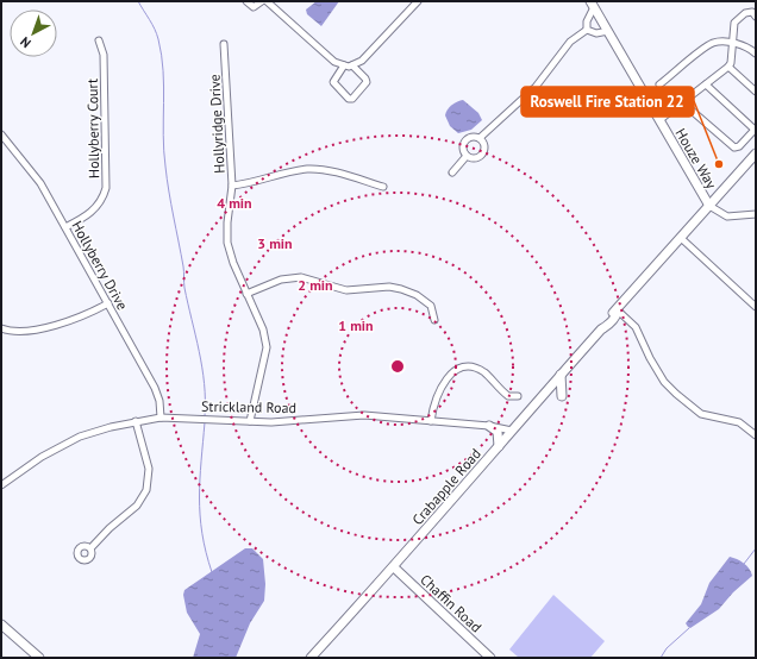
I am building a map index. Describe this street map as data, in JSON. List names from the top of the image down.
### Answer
{
  "streets": {
    "street": [
      "Hollyridge Drive",
      "Hollyberry Court",
      "Houze Way",
      "Hollyberry Drive",
      "Strickland Road",
      "Crabapple Road",
      "Chaffin Road"
    ]
  },
  "crossings": [
    ["Hollyridge Drive", "Strickland Road"],
    ["Hollyberry Court", "Hollyberry Drive"],
    ["Houze Way", "Crabapple Road"],
    ["Hollyberry Drive", "Strickland Road"],
    ["Strickland Road", "Crabapple Road"],
    ["Crabapple Road", "Chaffin Road"]
  ],
  "places": ["Roswell Fire Station 22"],
  "north": "bottom left",
  "rings": [
    "4 min",
    "3 min",
    "2 min",
    "1 min"
  ]
}
